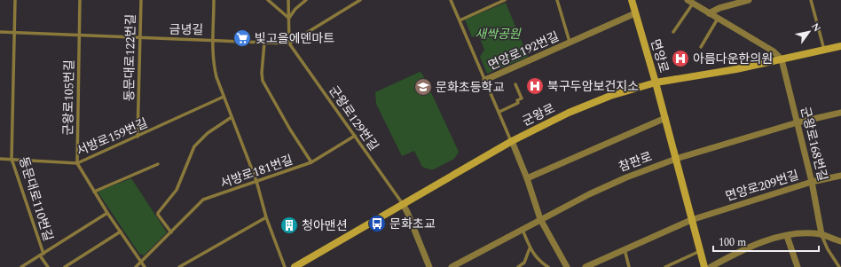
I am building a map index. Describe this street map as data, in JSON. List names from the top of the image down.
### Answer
{
  "streets": {
    "main road": ["면앙로", "군왕로"],
    "street": [
      "면앙로192번길",
      "군왕로168번길",
      "참판로",
      "면앙로209번길"
    ],
    "lane": [
      "금녕길",
      "동문대로122번길",
      "군왕로105번길",
      "군왕로129번길",
      "서방로159번길",
      "서방로181번길",
      "동문대로110번길"
    ]
  },
  "crossings": [
    ["금녕길", "동문대로122번길"],
    ["금녕길", "군왕로105번길"],
    ["금녕길", "군왕로129번길"],
    ["금녕길", "동문대로110번길"],
    ["면앙로192번길", "면앙로"],
    ["면앙로", "군왕로"],
    ["면앙로", "참판로"],
    ["면앙로", "면앙로209번길"],
    ["동문대로122번길", "서방로159번길"],
    ["군왕로105번길", "서방로159번길"],
    ["군왕로", "군왕로129번길"],
    ["군왕로", "군왕로168번길"],
    ["군왕로129번길", "서방로181번길"],
    ["서방로159번길", "동문대로110번길"],
    ["군왕로168번길", "참판로"],
    ["군왕로168번길", "면앙로209번길"]
  ],
  "parks": ["새싹공원"],
  "places": {
    "supermarket": ["빛고을에덴마트"],
    "hospital": ["아름다운한의원", "북구두암보건지소"],
    "school or university": ["문화초등학교"],
    "bus stop": ["문화초교"],
    "building": ["청아맨션"]
  },
  "scale_bar": "100 m",
  "north": "top right"
}
